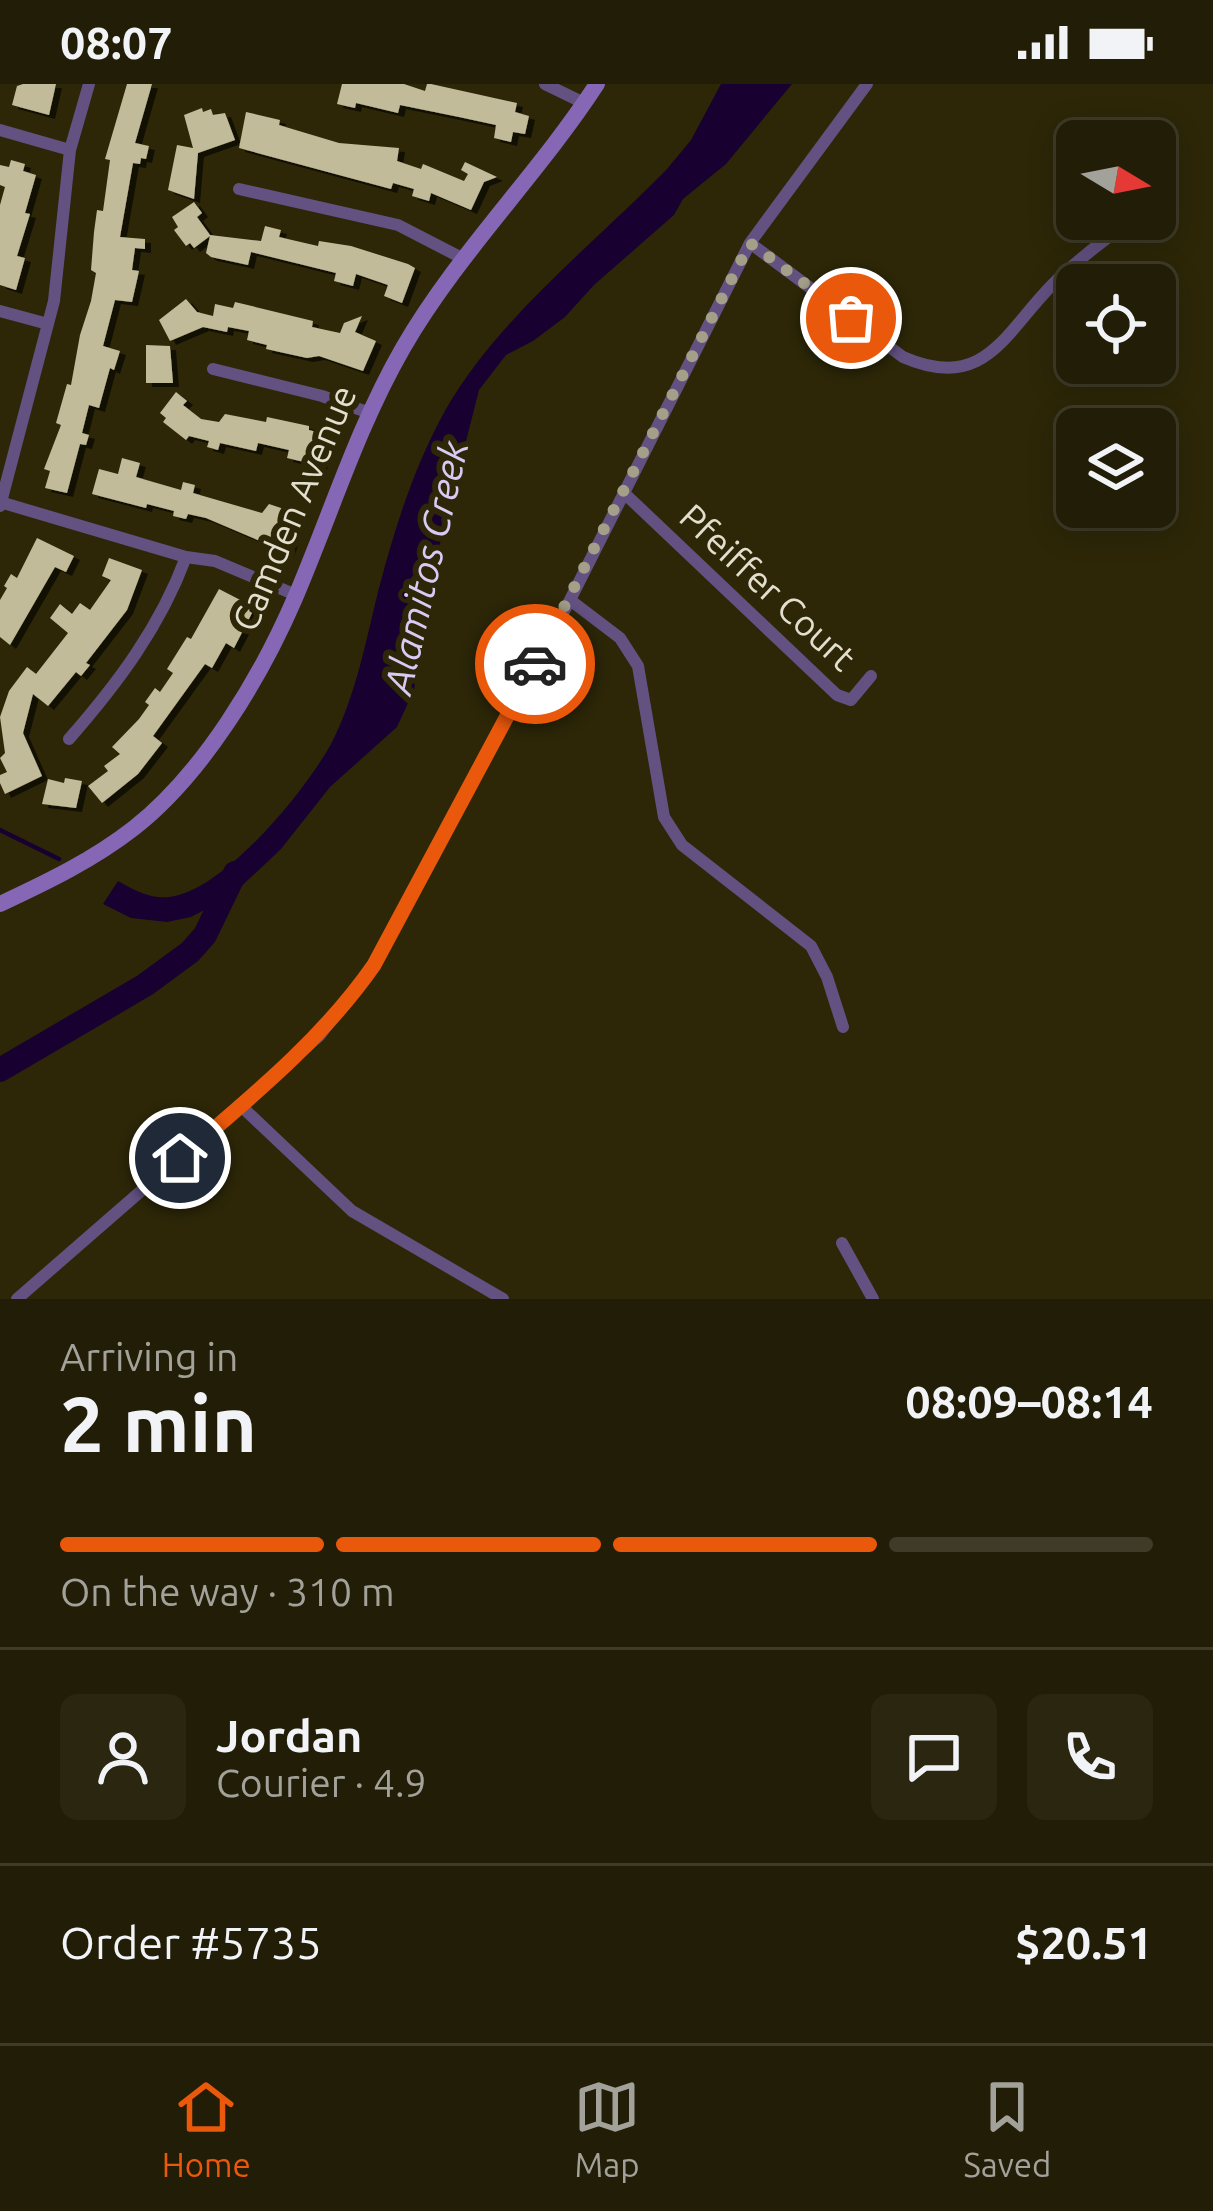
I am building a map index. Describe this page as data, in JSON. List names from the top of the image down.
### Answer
{
  "streets": {
    "street": ["Camden Avenue", "Pfeiffer Court"]
  },
  "water": ["Alamitos Creek"],
  "north": "right",
  "page": {
    "status": "08:07",
    "heading": ["2 min", "Arriving in", "08:09–08:14"],
    "panel": [
      "Jordan",
      "Courier · 4.9",
      "Order #5735",
      "$20.51"
    ],
    "bar": "On the way · 310 m",
    "tabs": ["Home", "Map", "Saved"]
  }
}
